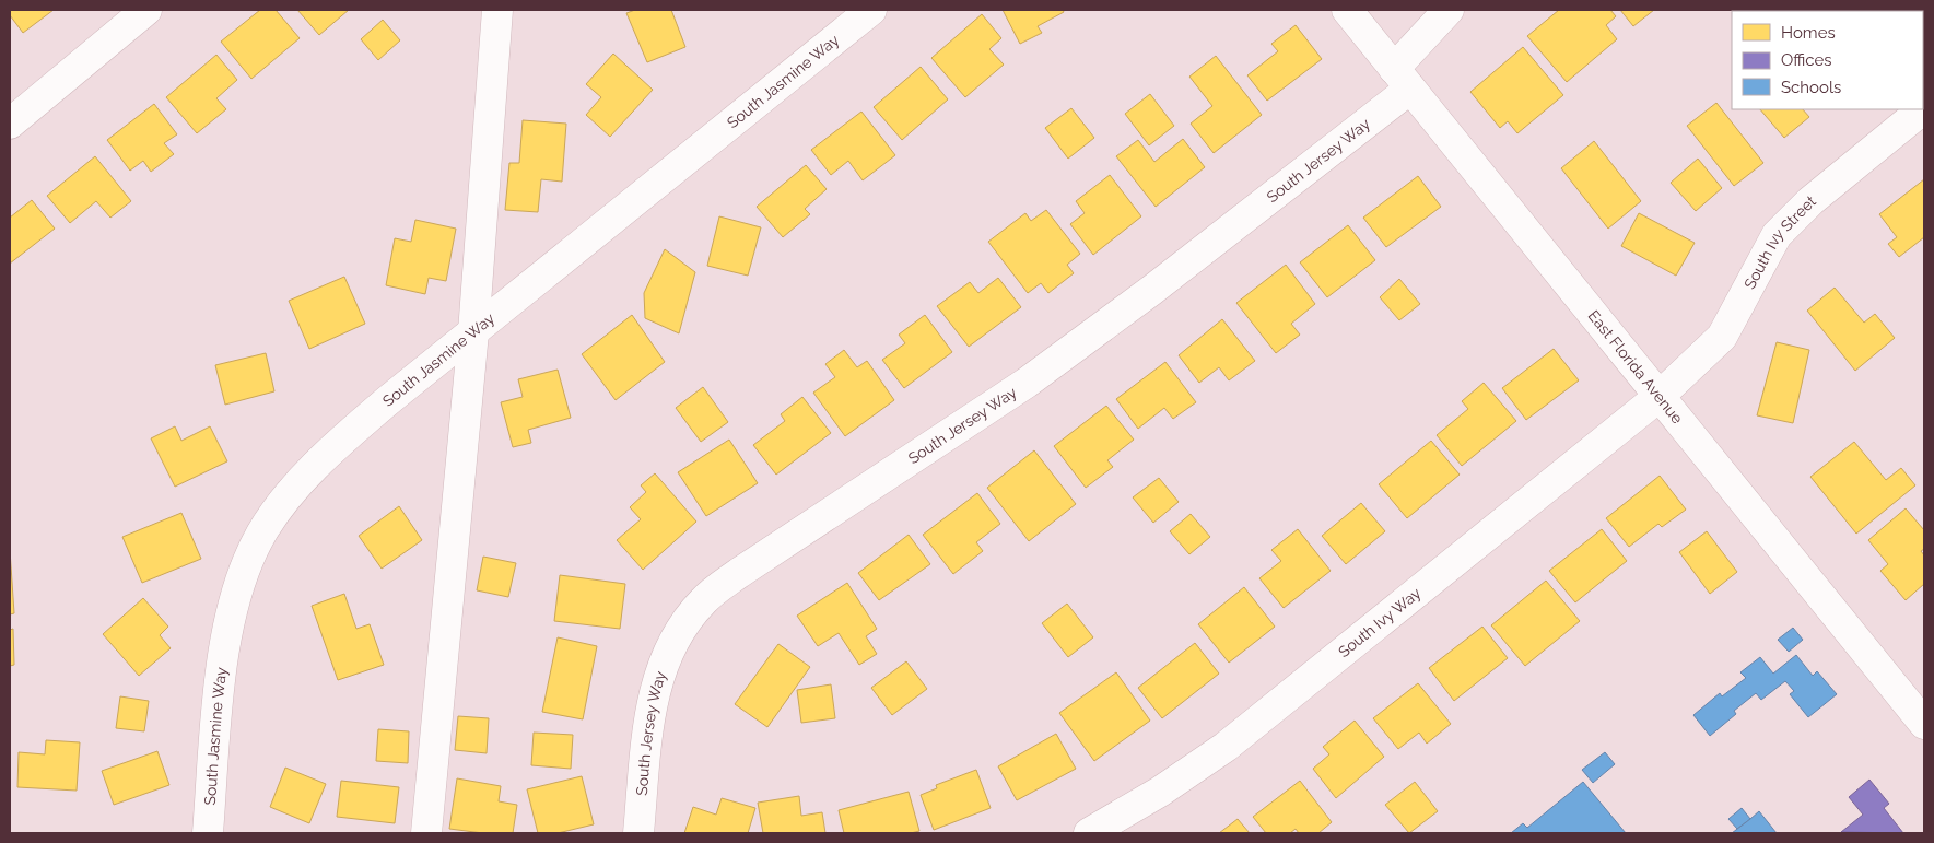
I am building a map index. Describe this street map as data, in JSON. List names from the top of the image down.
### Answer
{
  "streets": {
    "street": [
      "South Jasmine Way",
      "South Jersey Way",
      "South Ivy Street",
      "East Florida Avenue",
      "South Ivy Way"
    ]
  },
  "crossings": [
    ["South Jersey Way", "East Florida Avenue"],
    ["South Ivy Street", "East Florida Avenue"],
    ["South Ivy Street", "South Ivy Way"],
    ["East Florida Avenue", "South Ivy Way"]
  ],
  "legend": ["Homes", "Offices", "Schools"]
}
